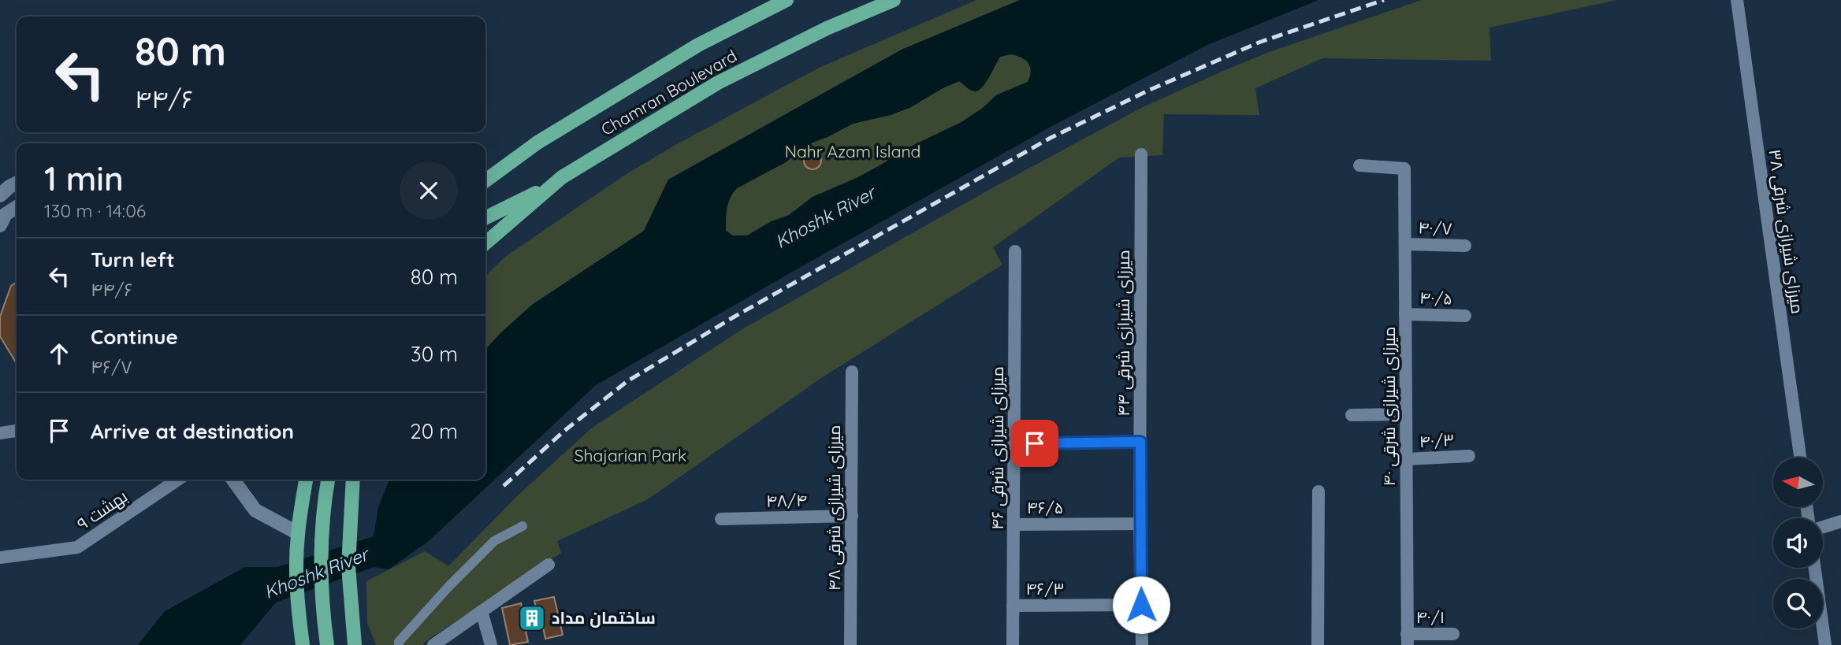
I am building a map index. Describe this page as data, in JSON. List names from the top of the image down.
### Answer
{
  "streets": {
    "main road": ["Chamran Boulevard"],
    "street": [
      "۴۰/۷",
      "۳۸ میرزای شیرازی شرقی",
      "۴۰/۵",
      "۴۴ میرزای شیرازی شرقی",
      "۴۰ میرزای شیرازی شرقی",
      "۴۰/۳",
      "۴۶ میرزای شیرازی شرقی",
      "۴۸/۴",
      "۴۸ میرزای شیرازی شرقی",
      "۴۶/۵",
      "۹ بهشت",
      "۴۶/۳",
      "۴۰/۱"
    ]
  },
  "crossings": [
    ["۴۰/۷", "۴۰ میرزای شیرازی شرقی"],
    ["۴۰/۵", "۴۰ میرزای شیرازی شرقی"],
    ["۴۴ میرزای شیرازی شرقی", "۴۶/۵"],
    ["۴۴ میرزای شیرازی شرقی", "۴۶/۳"],
    ["۴۰ میرزای شیرازی شرقی", "۴۰/۳"],
    ["۴۰ میرزای شیرازی شرقی", "۴۰/۱"],
    ["۴۶ میرزای شیرازی شرقی", "۴۶/۵"],
    ["۴۶ میرزای شیرازی شرقی", "۴۶/۳"],
    ["۴۸/۴", "۴۸ میرزای شیرازی شرقی"]
  ],
  "water": ["Khoshk River"],
  "parks": ["Nahr Azam Island", "Shajarian Park"],
  "places": {
    "building": ["ساختمان مداد"]
  },
  "north": "left",
  "page": {
    "turn": ["80 m", "۴۴/۶"],
    "heading": ["1 min", "130 m · 14:06"],
    "list": [
      {
        "name": "Turn left",
        "note": "۴۴/۶",
        "value": "80 m"
      },
      {
        "name": "Continue",
        "note": "۴۶/۷",
        "value": "30 m"
      },
      {
        "name": "Arrive at destination",
        "value": "20 m"
      }
    ]
  }
}
